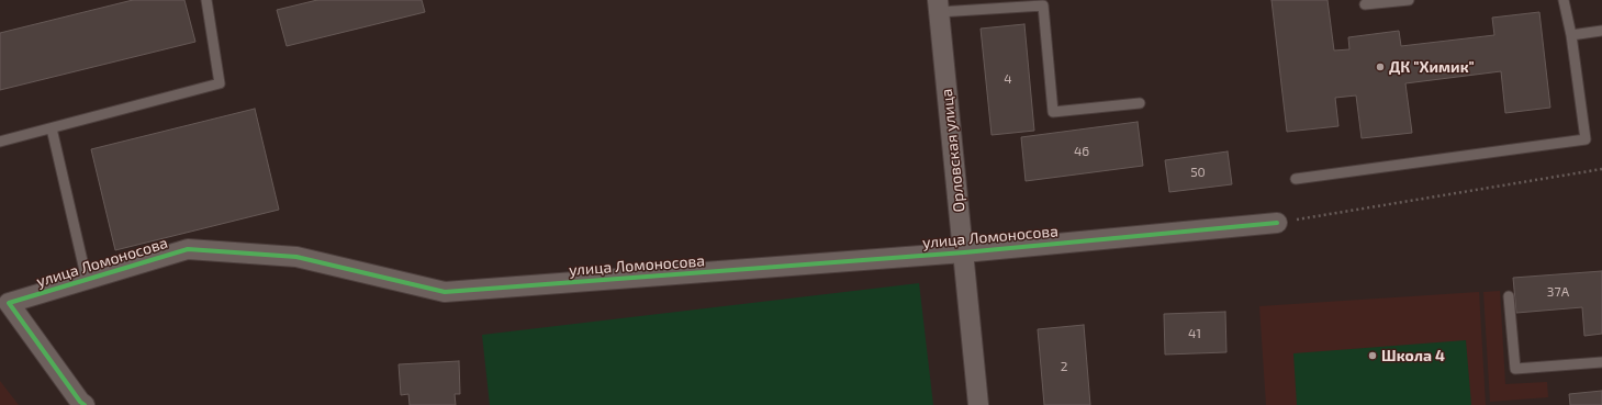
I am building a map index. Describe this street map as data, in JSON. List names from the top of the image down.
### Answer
{
  "streets": {
    "street": ["Орловская улица", "улица Ломоносова"]
  },
  "crossings": [
    ["Орловская улица", "улица Ломоносова"]
  ],
  "places": ["ДК \"Химик\"", "Школа 4"],
  "house_numbers": [
    "4",
    "46",
    "50",
    "37А",
    "41",
    "2"
  ]
}
